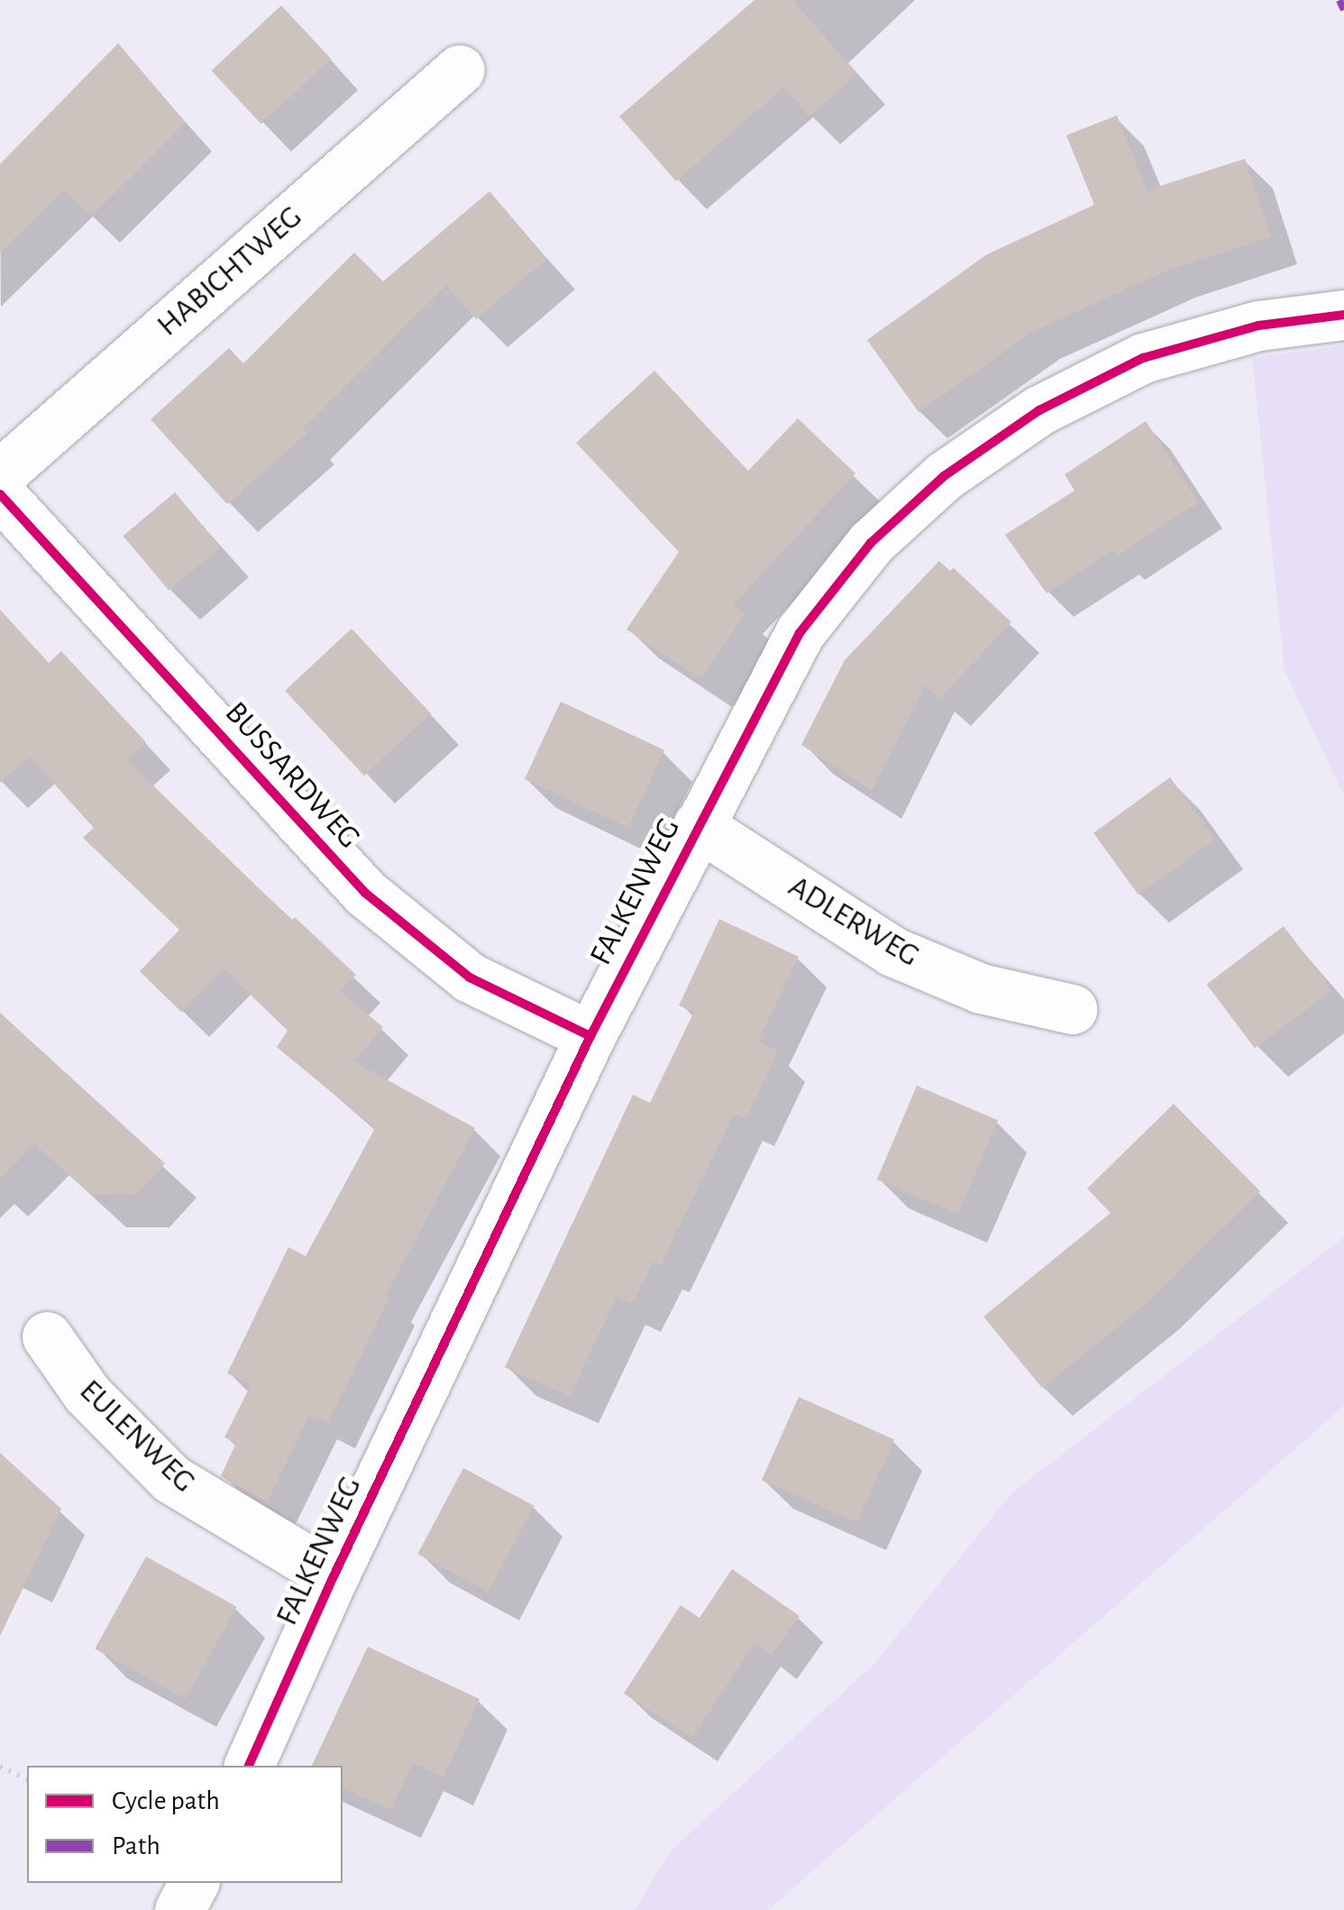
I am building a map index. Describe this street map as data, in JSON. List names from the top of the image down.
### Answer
{
  "streets": {
    "street": [
      "HABICHTWEG",
      "BUSSARDWEG",
      "FALKENWEG",
      "ADLERWEG",
      "EULENWEG"
    ]
  },
  "crossings": [
    ["BUSSARDWEG", "FALKENWEG"],
    ["FALKENWEG", "ADLERWEG"],
    ["FALKENWEG", "EULENWEG"]
  ],
  "legend": ["Cycle path", "Path"]
}
